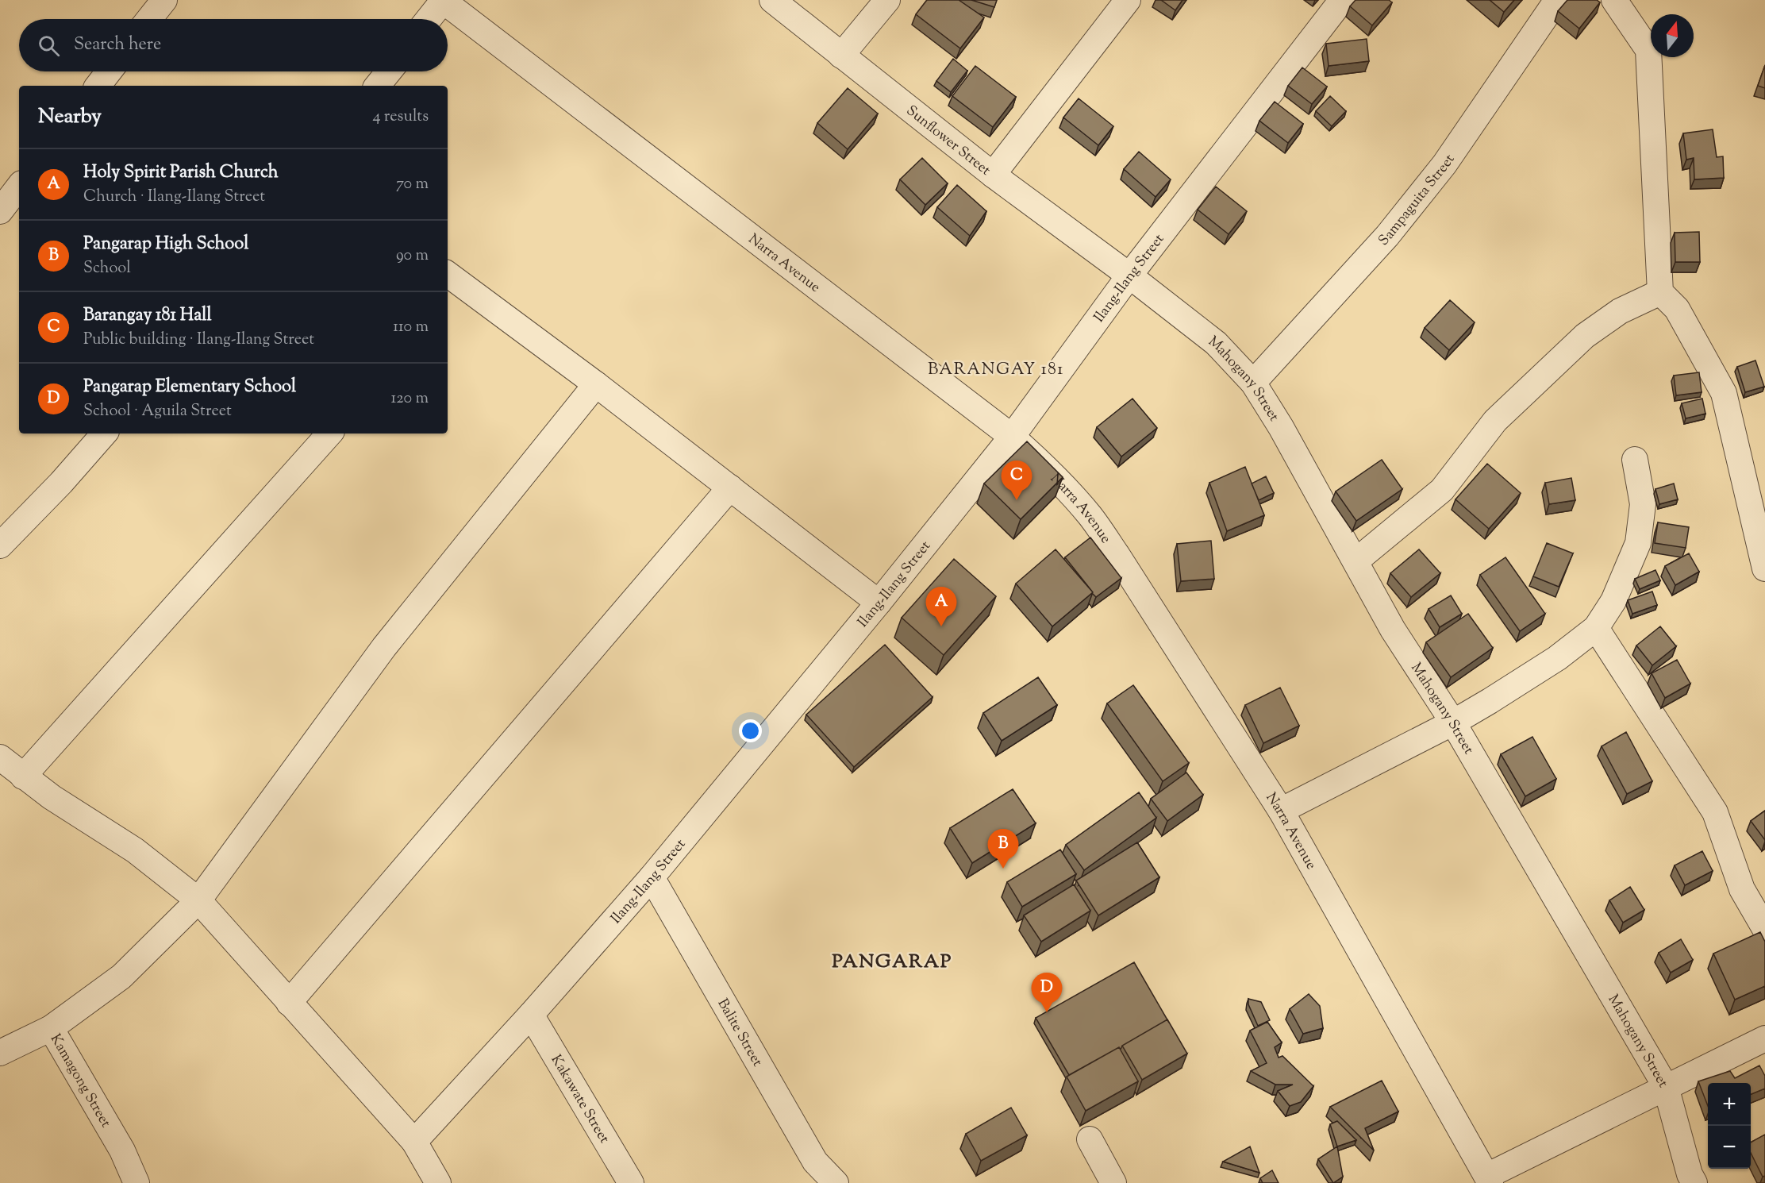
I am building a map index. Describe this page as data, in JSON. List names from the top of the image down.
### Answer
{
  "streets": {
    "street": [
      "Sunflower Street",
      "Sampaguita Street",
      "Narra Avenue",
      "Ilang-Ilang Street",
      "Mahogany Street",
      "Balite Street",
      "Kamagong Street",
      "Kakawate Street"
    ]
  },
  "crossings": [
    ["Sunflower Street", "Ilang-Ilang Street"],
    ["Sunflower Street", "Mahogany Street"],
    ["Sampaguita Street", "Mahogany Street"],
    ["Narra Avenue", "Ilang-Ilang Street"],
    ["Ilang-Ilang Street", "Mahogany Street"],
    ["Ilang-Ilang Street", "Balite Street"],
    ["Ilang-Ilang Street", "Kakawate Street"]
  ],
  "districts": ["BARANGAY 181", "PANGARAP"],
  "north": "top",
  "page": {
    "search": "Search here",
    "heading": ["Nearby", "4 results"],
    "list": [
      {
        "mark": "A",
        "name": "Holy Spirit Parish Church",
        "note": "Church · Ilang-Ilang Street",
        "value": "70 m"
      },
      {
        "mark": "B",
        "name": "Pangarap High School",
        "note": "School",
        "value": "90 m"
      },
      {
        "mark": "C",
        "name": "Barangay 181 Hall",
        "note": "Public building · Ilang-Ilang Street",
        "value": "110 m"
      },
      {
        "mark": "D",
        "name": "Pangarap Elementary School",
        "note": "School · Aguila Street",
        "value": "120 m"
      }
    ],
    "pins": [
      "C",
      "A",
      "B",
      "D"
    ],
    "map_buttons": ["+", "−"]
  }
}
